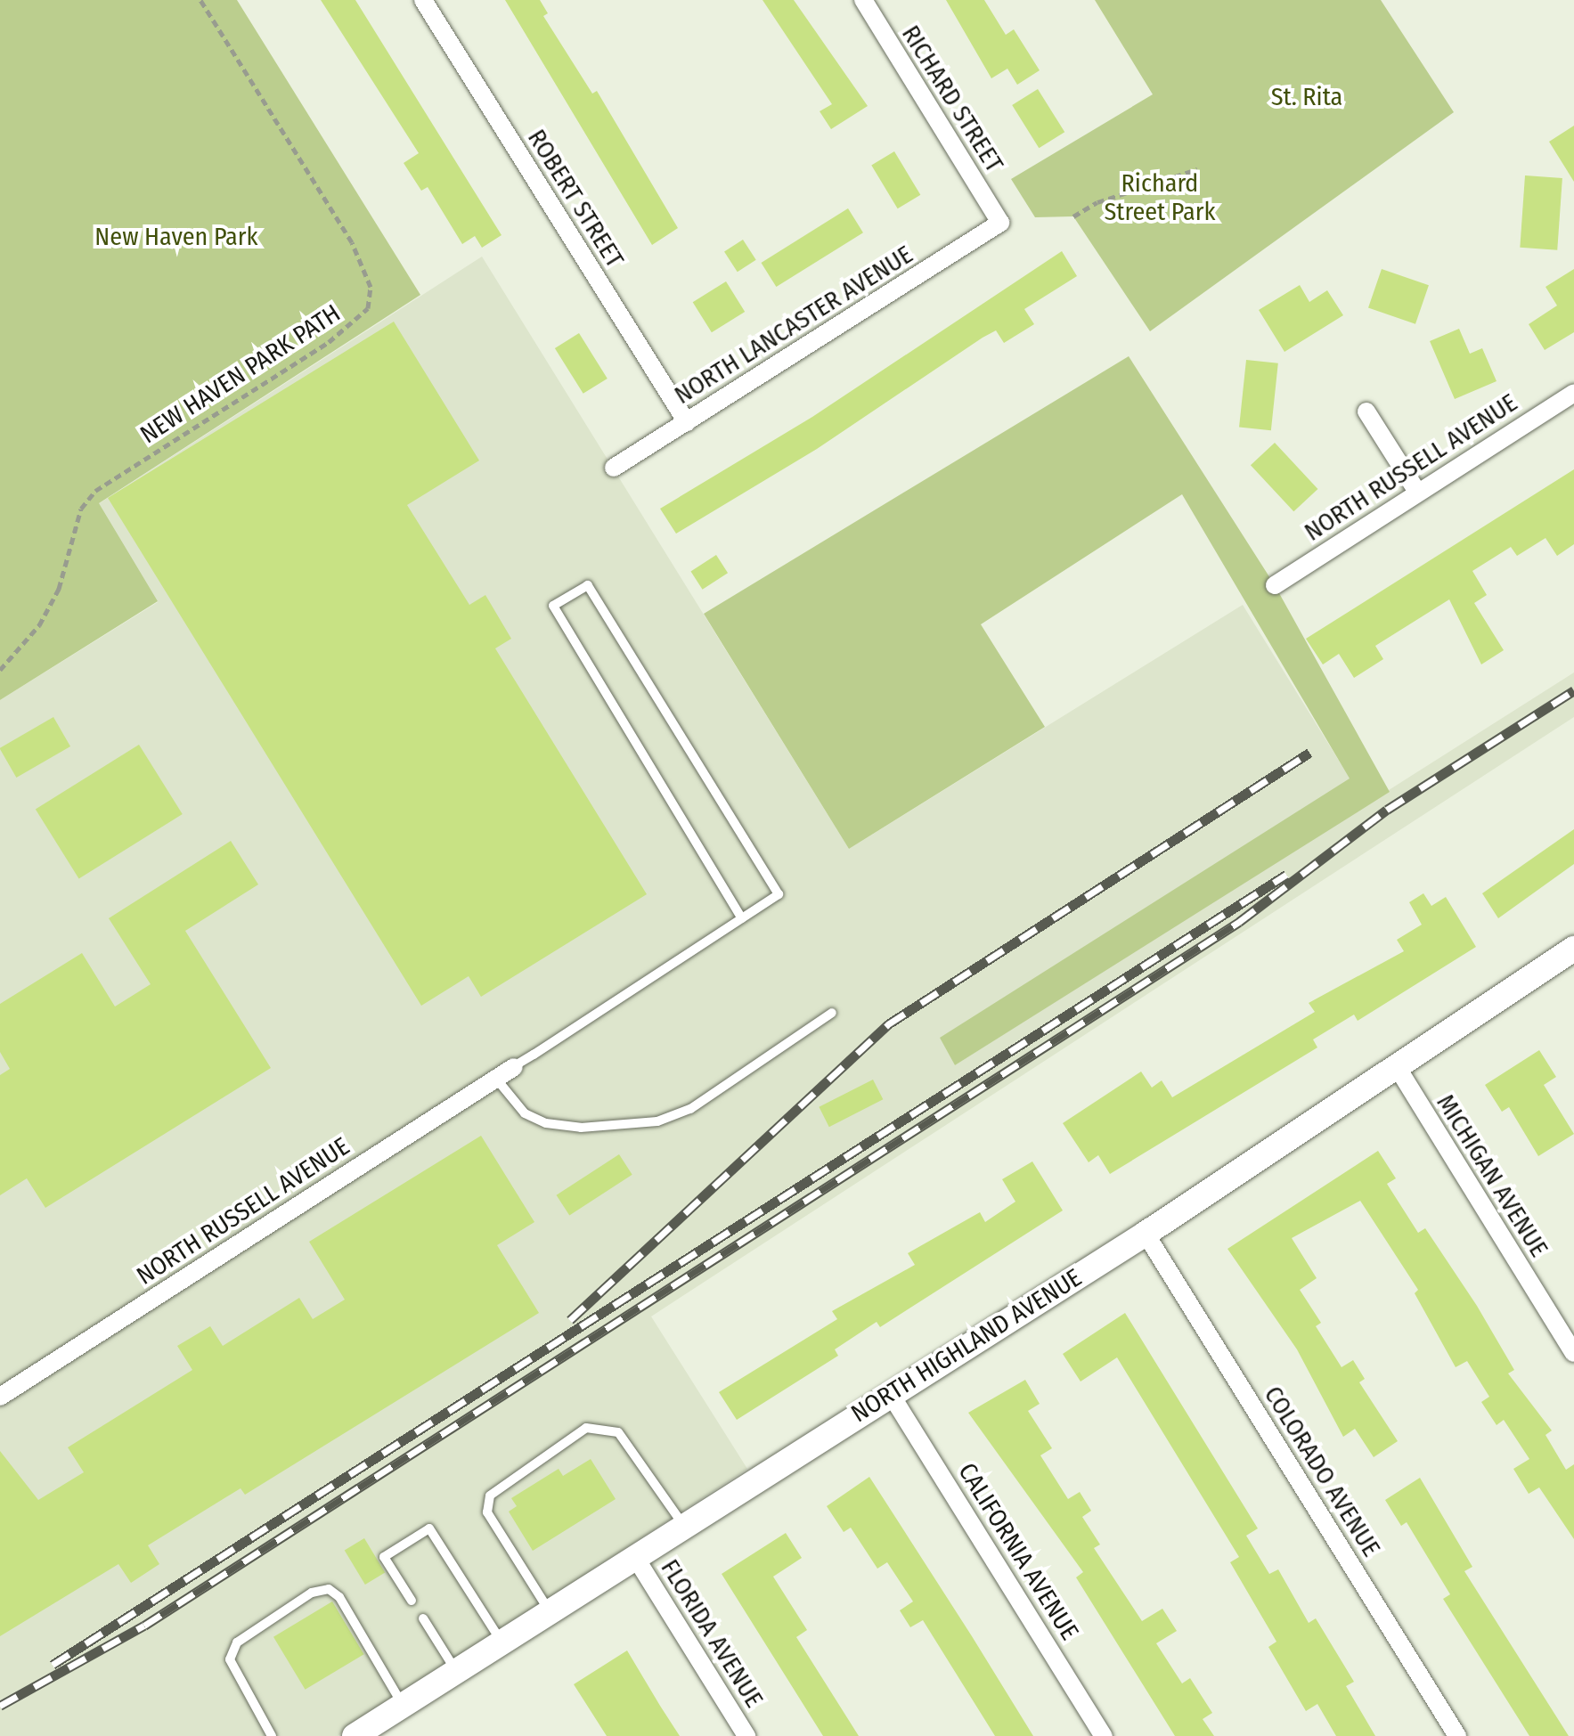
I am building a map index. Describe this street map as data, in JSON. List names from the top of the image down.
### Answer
{
  "streets": {
    "street": [
      "RICHARD STREET",
      "ROBERT STREET",
      "NORTH LANCASTER AVENUE",
      "NORTH RUSSELL AVENUE",
      "MICHIGAN AVENUE",
      "NORTH HIGHLAND AVENUE",
      "COLORADO AVENUE",
      "CALIFORNIA AVENUE",
      "FLORIDA AVENUE"
    ],
    "path": ["NEW HAVEN PARK PATH"]
  },
  "crossings": [
    ["RICHARD STREET", "NORTH LANCASTER AVENUE"],
    ["ROBERT STREET", "NORTH LANCASTER AVENUE"],
    ["MICHIGAN AVENUE", "NORTH HIGHLAND AVENUE"],
    ["NORTH HIGHLAND AVENUE", "COLORADO AVENUE"],
    ["NORTH HIGHLAND AVENUE", "CALIFORNIA AVENUE"],
    ["NORTH HIGHLAND AVENUE", "FLORIDA AVENUE"]
  ],
  "parks": ["St. Rita", "Richard Street Park", "New Haven Park"]
}
